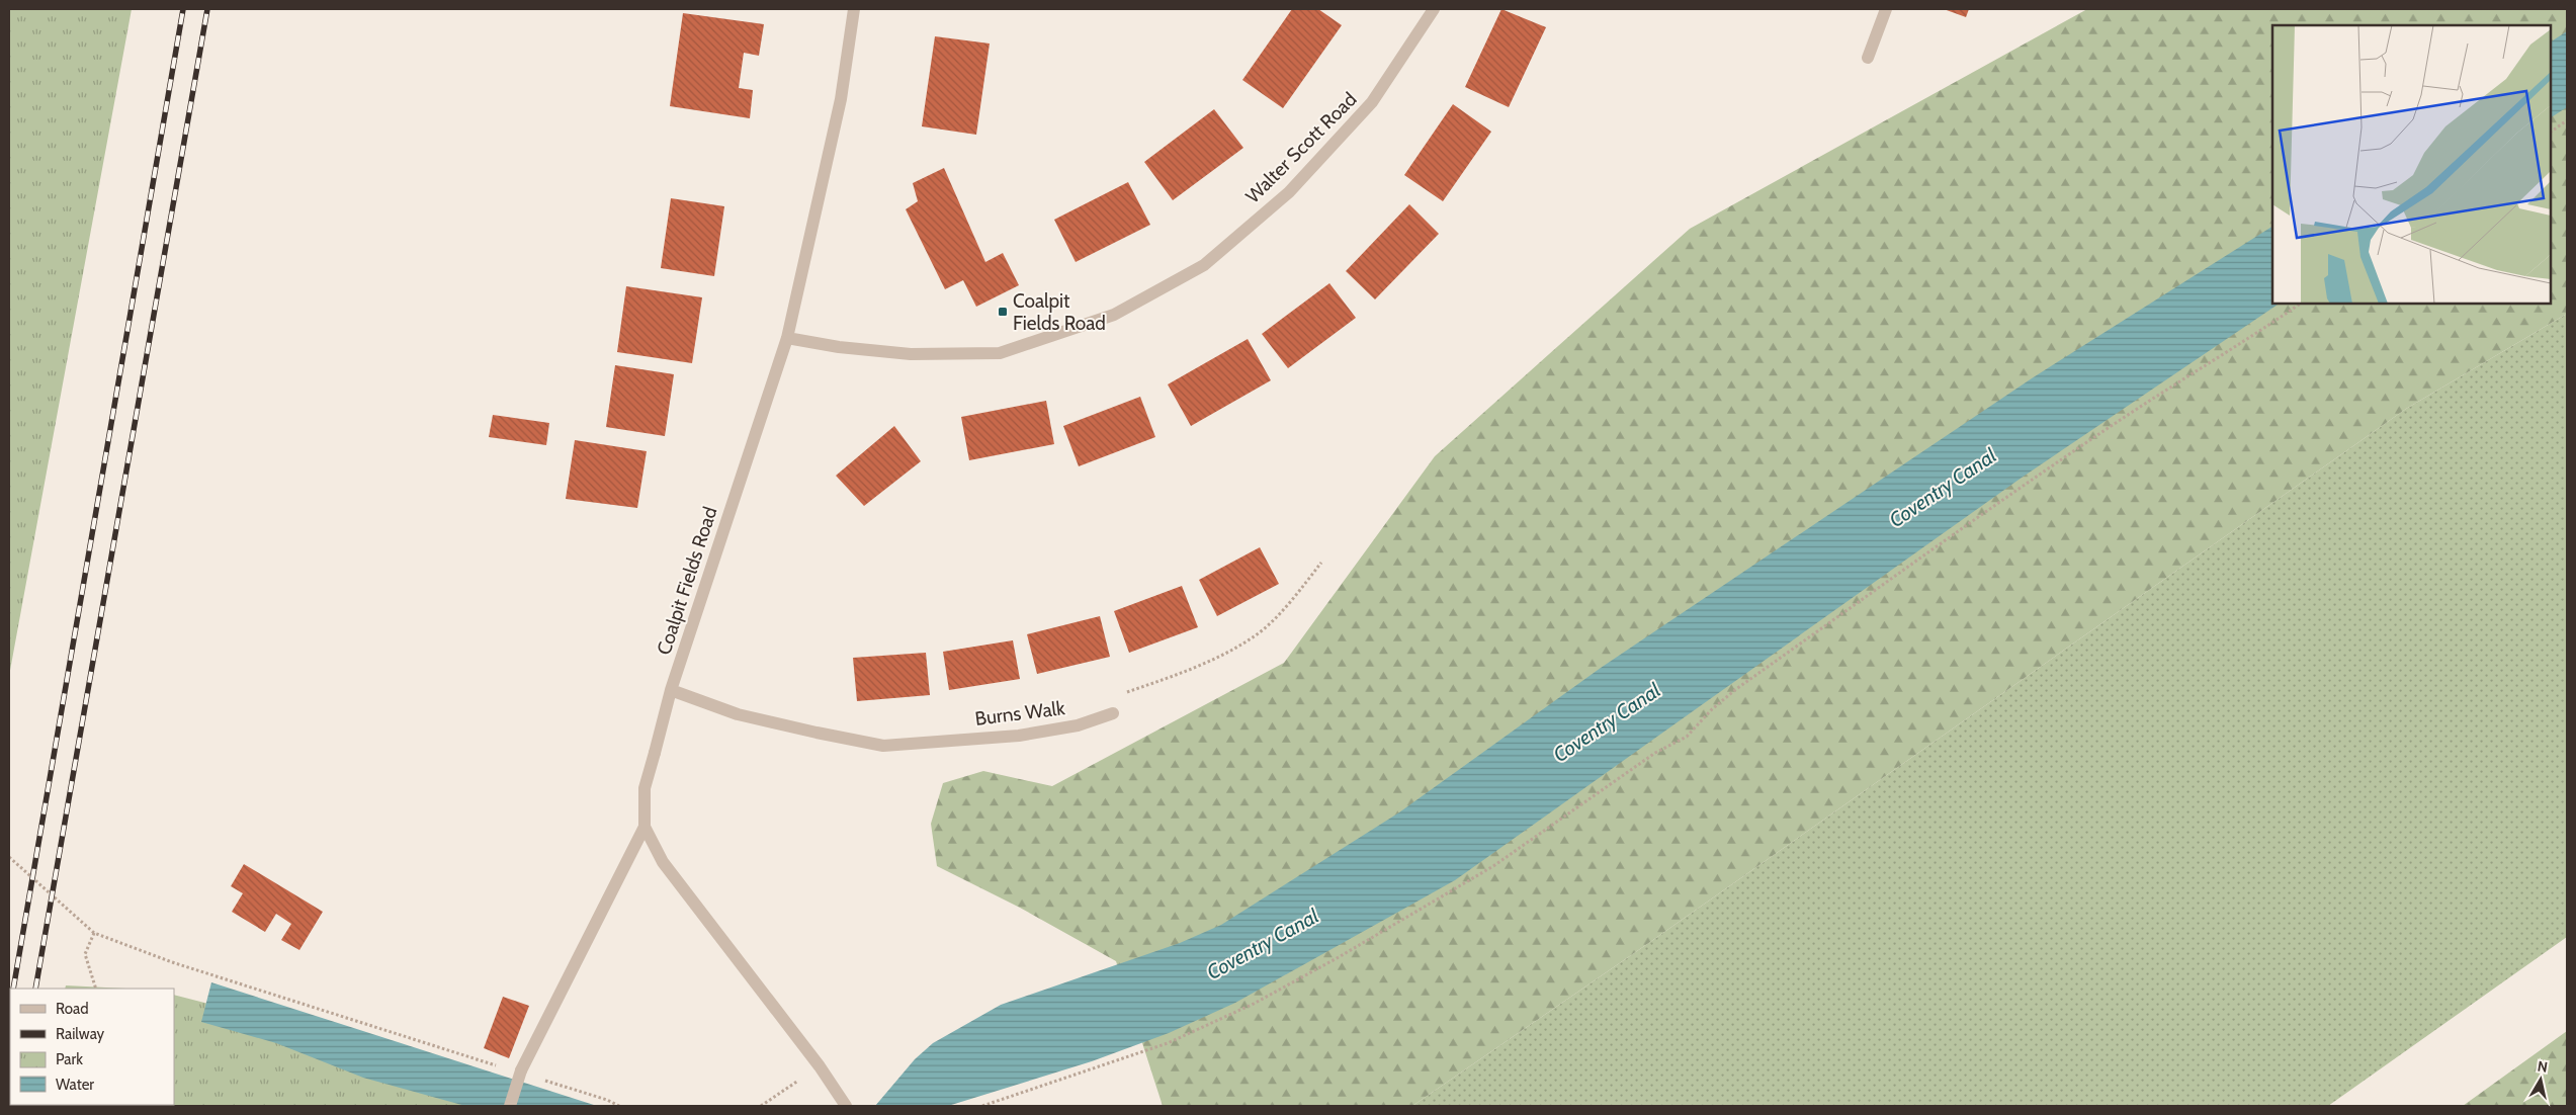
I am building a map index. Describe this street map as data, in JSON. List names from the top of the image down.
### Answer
{
  "streets": {
    "street": ["Walter Scott Road", "Coalpit Fields Road", "Burns Walk"]
  },
  "crossings": [
    ["Walter Scott Road", "Coalpit Fields Road"],
    ["Coalpit Fields Road", "Burns Walk"]
  ],
  "water": ["Coventry Canal"],
  "places": {
    "transit": ["Coalpit Fields Road"]
  },
  "legend": [
    "Road",
    "Railway",
    "Park",
    "Water"
  ],
  "north": "top"
}
